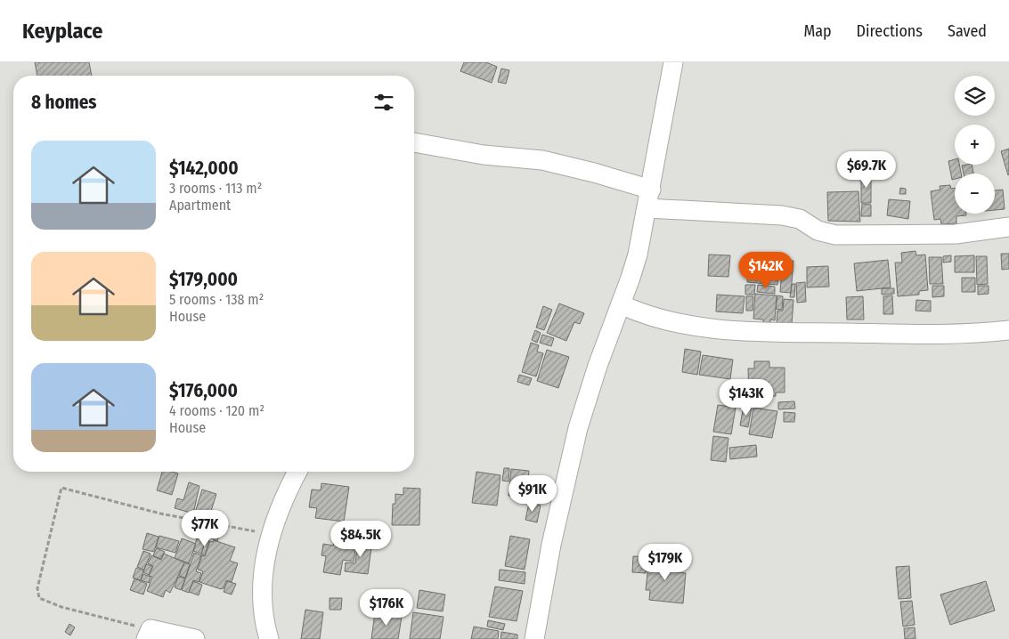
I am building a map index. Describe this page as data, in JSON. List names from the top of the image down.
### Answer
{
  "page": {
    "header": "Keyplace",
    "nav": ["Map", "Directions", "Saved"],
    "map_buttons": ["+", "−"],
    "heading": "8 homes",
    "list": [
      {
        "name": "$142,000",
        "note": "3 rooms · 113 m² · Apartment"
      },
      {
        "name": "$179,000",
        "note": "5 rooms · 138 m² · House"
      },
      {
        "name": "$176,000",
        "note": "4 rooms · 120 m² · House"
      }
    ],
    "price": [
      "$69.7K",
      "$142K",
      "$143K",
      "$91K",
      "$77K",
      "$84.5K",
      "$179K",
      "$176K"
    ]
  }
}
